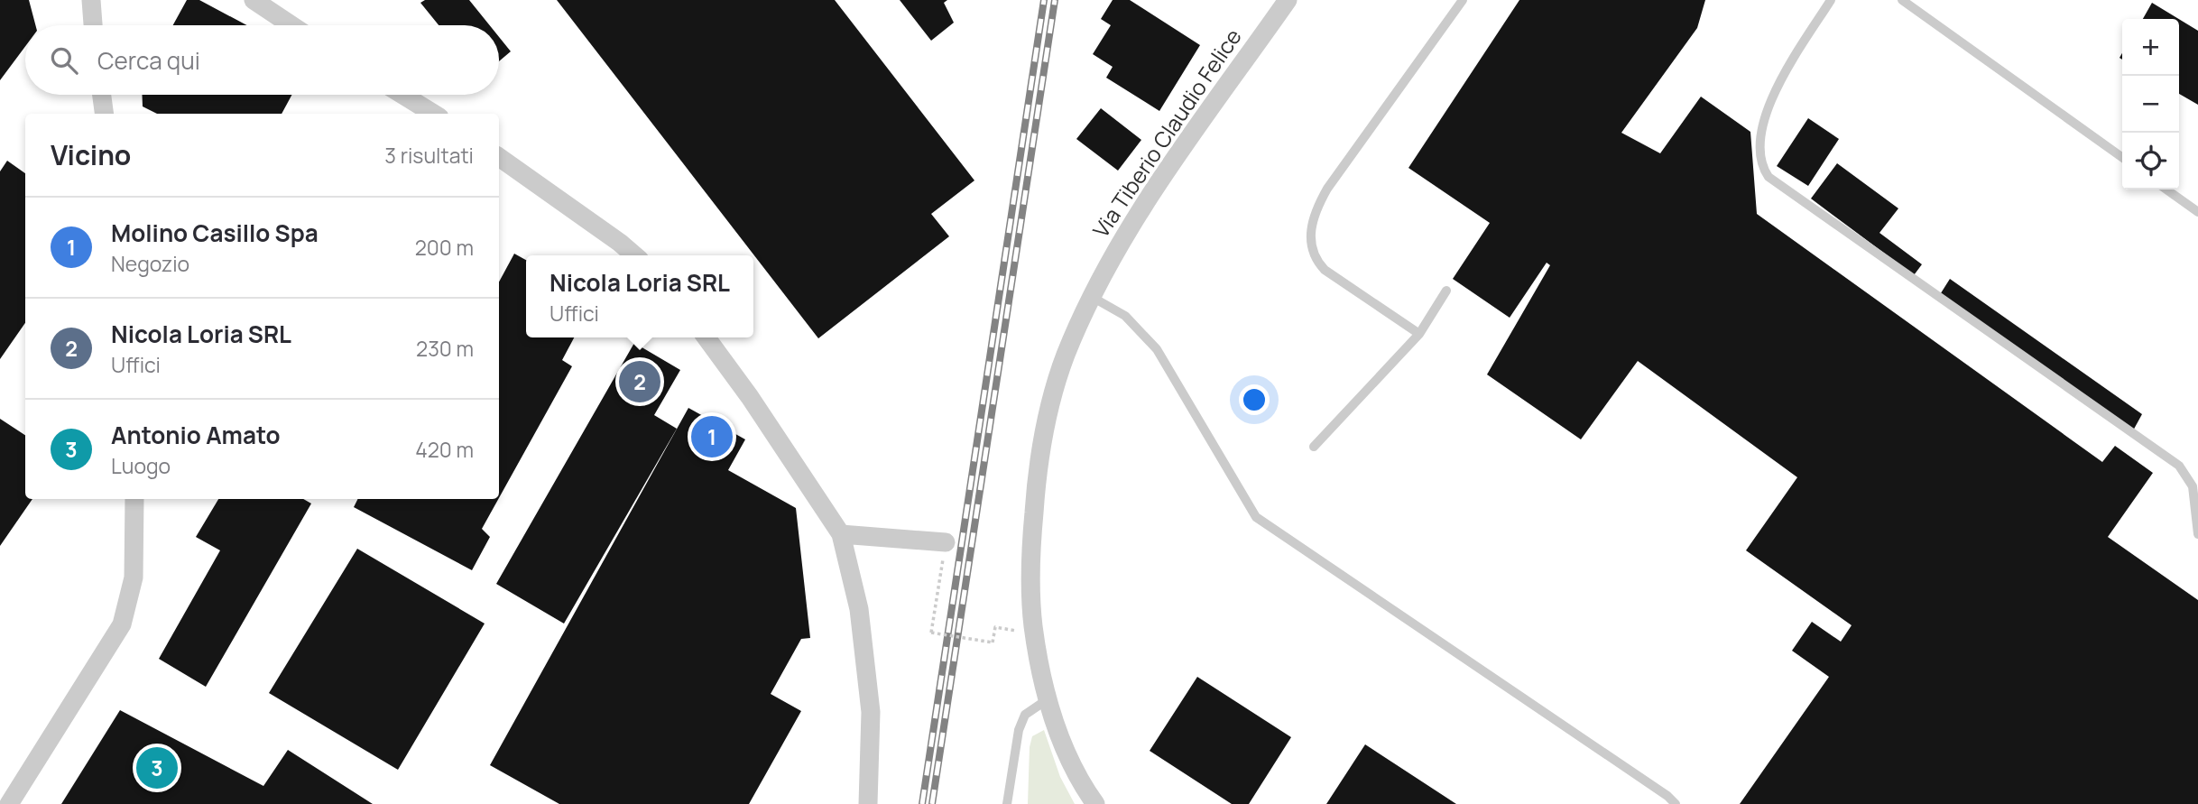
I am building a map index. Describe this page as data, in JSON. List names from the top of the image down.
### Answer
{
  "streets": {
    "street": ["Via Tiberio Claudio Felice"]
  },
  "page": {
    "map_buttons": ["+", "−"],
    "search": "Cerca qui",
    "heading": ["Vicino", "3 risultati"],
    "list": [
      {
        "mark": "1",
        "name": "Molino Casillo Spa",
        "note": "Negozio",
        "value": "200 m"
      },
      {
        "mark": "2",
        "name": "Nicola Loria SRL",
        "note": "Uffici",
        "value": "230 m"
      },
      {
        "mark": "3",
        "name": "Antonio Amato",
        "note": "Luogo",
        "value": "420 m"
      }
    ],
    "popup": ["Nicola Loria SRL", "Uffici"],
    "pins": ["2", "1", "3"]
  }
}
